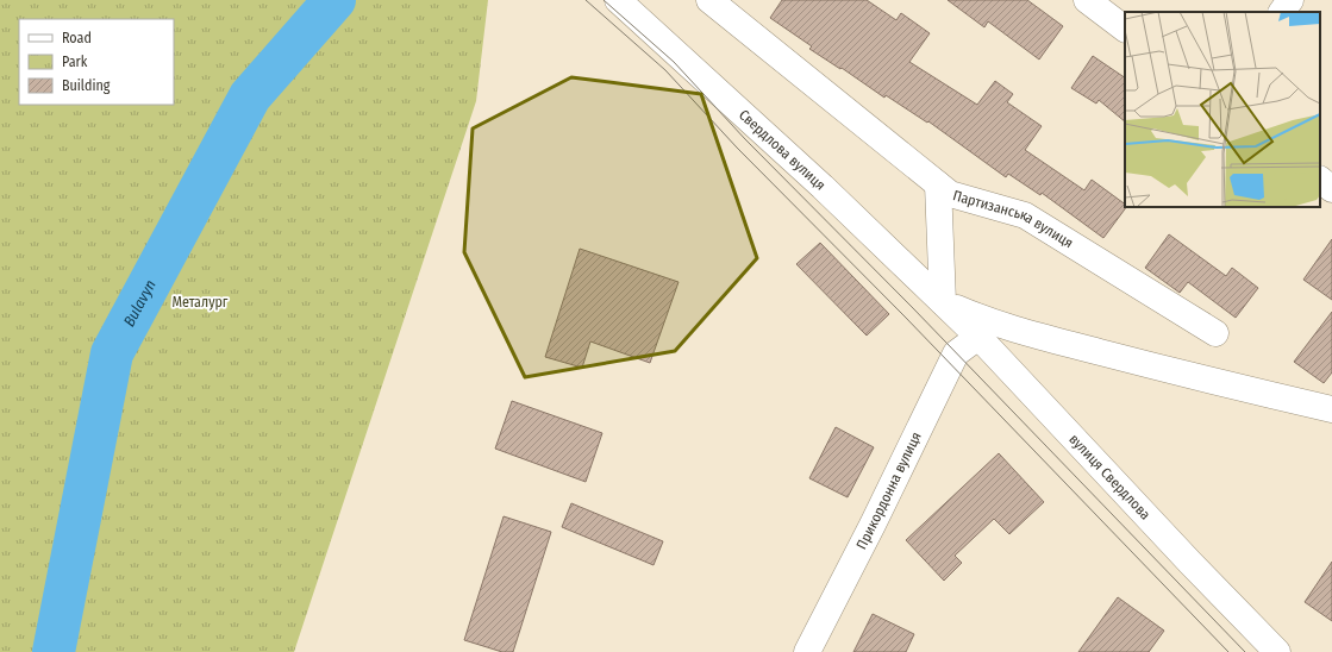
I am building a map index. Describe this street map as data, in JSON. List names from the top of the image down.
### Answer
{
  "streets": {
    "street": [
      "Свердлова вулиця",
      "Партизанська вулиця",
      "вулиця Свердлова",
      "Прикордонна вулиця"
    ]
  },
  "crossings": [
    ["Свердлова вулиця", "вулиця Свердлова"],
    ["вулиця Свердлова", "Прикордонна вулиця"]
  ],
  "water": ["Bulavyn"],
  "parks": ["Металург"],
  "legend": ["Road", "Park", "Building"]
}
